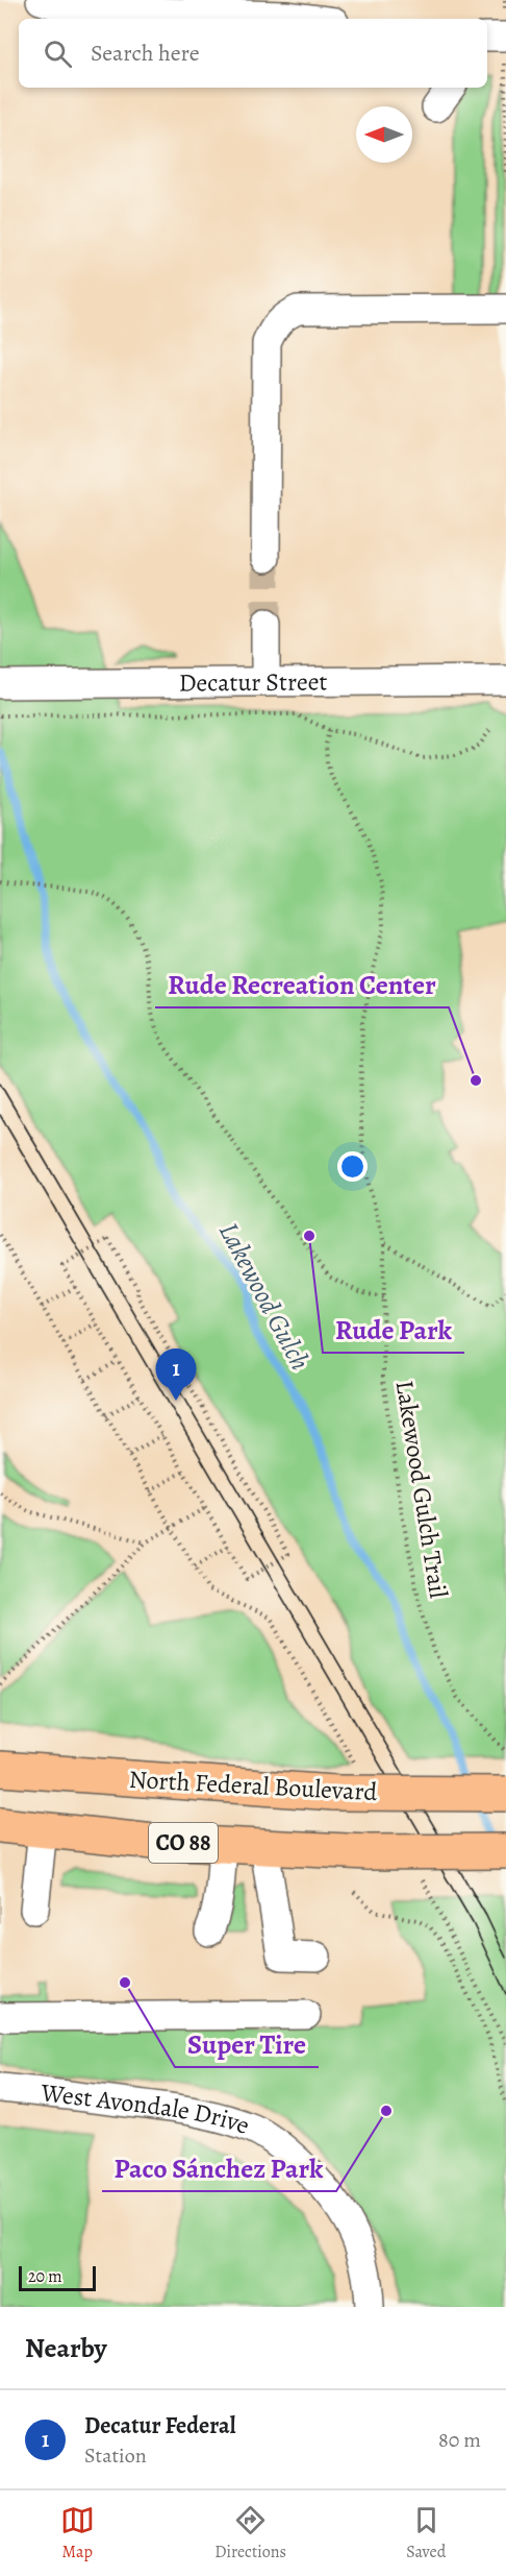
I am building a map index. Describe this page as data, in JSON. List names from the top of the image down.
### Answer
{
  "streets": {
    "main road": ["North Federal Boulevard", "CO 88"],
    "street": ["Decatur Street", "West Avondale Drive"],
    "path": ["Lakewood Gulch Trail"]
  },
  "water": ["Lakewood Gulch"],
  "places": [
    "Rude Recreation Center",
    "Rude Park",
    "Super Tire",
    "Paco Sánchez Park"
  ],
  "scale_bar": "20 m",
  "north": "left",
  "page": {
    "search": "Search here",
    "pins": "1",
    "scale": "20 m",
    "heading": "Nearby",
    "list": [
      {
        "mark": "1",
        "name": "Decatur Federal",
        "note": "Station",
        "value": "80 m"
      }
    ],
    "nav": ["Map", "Directions", "Saved"]
  }
}
